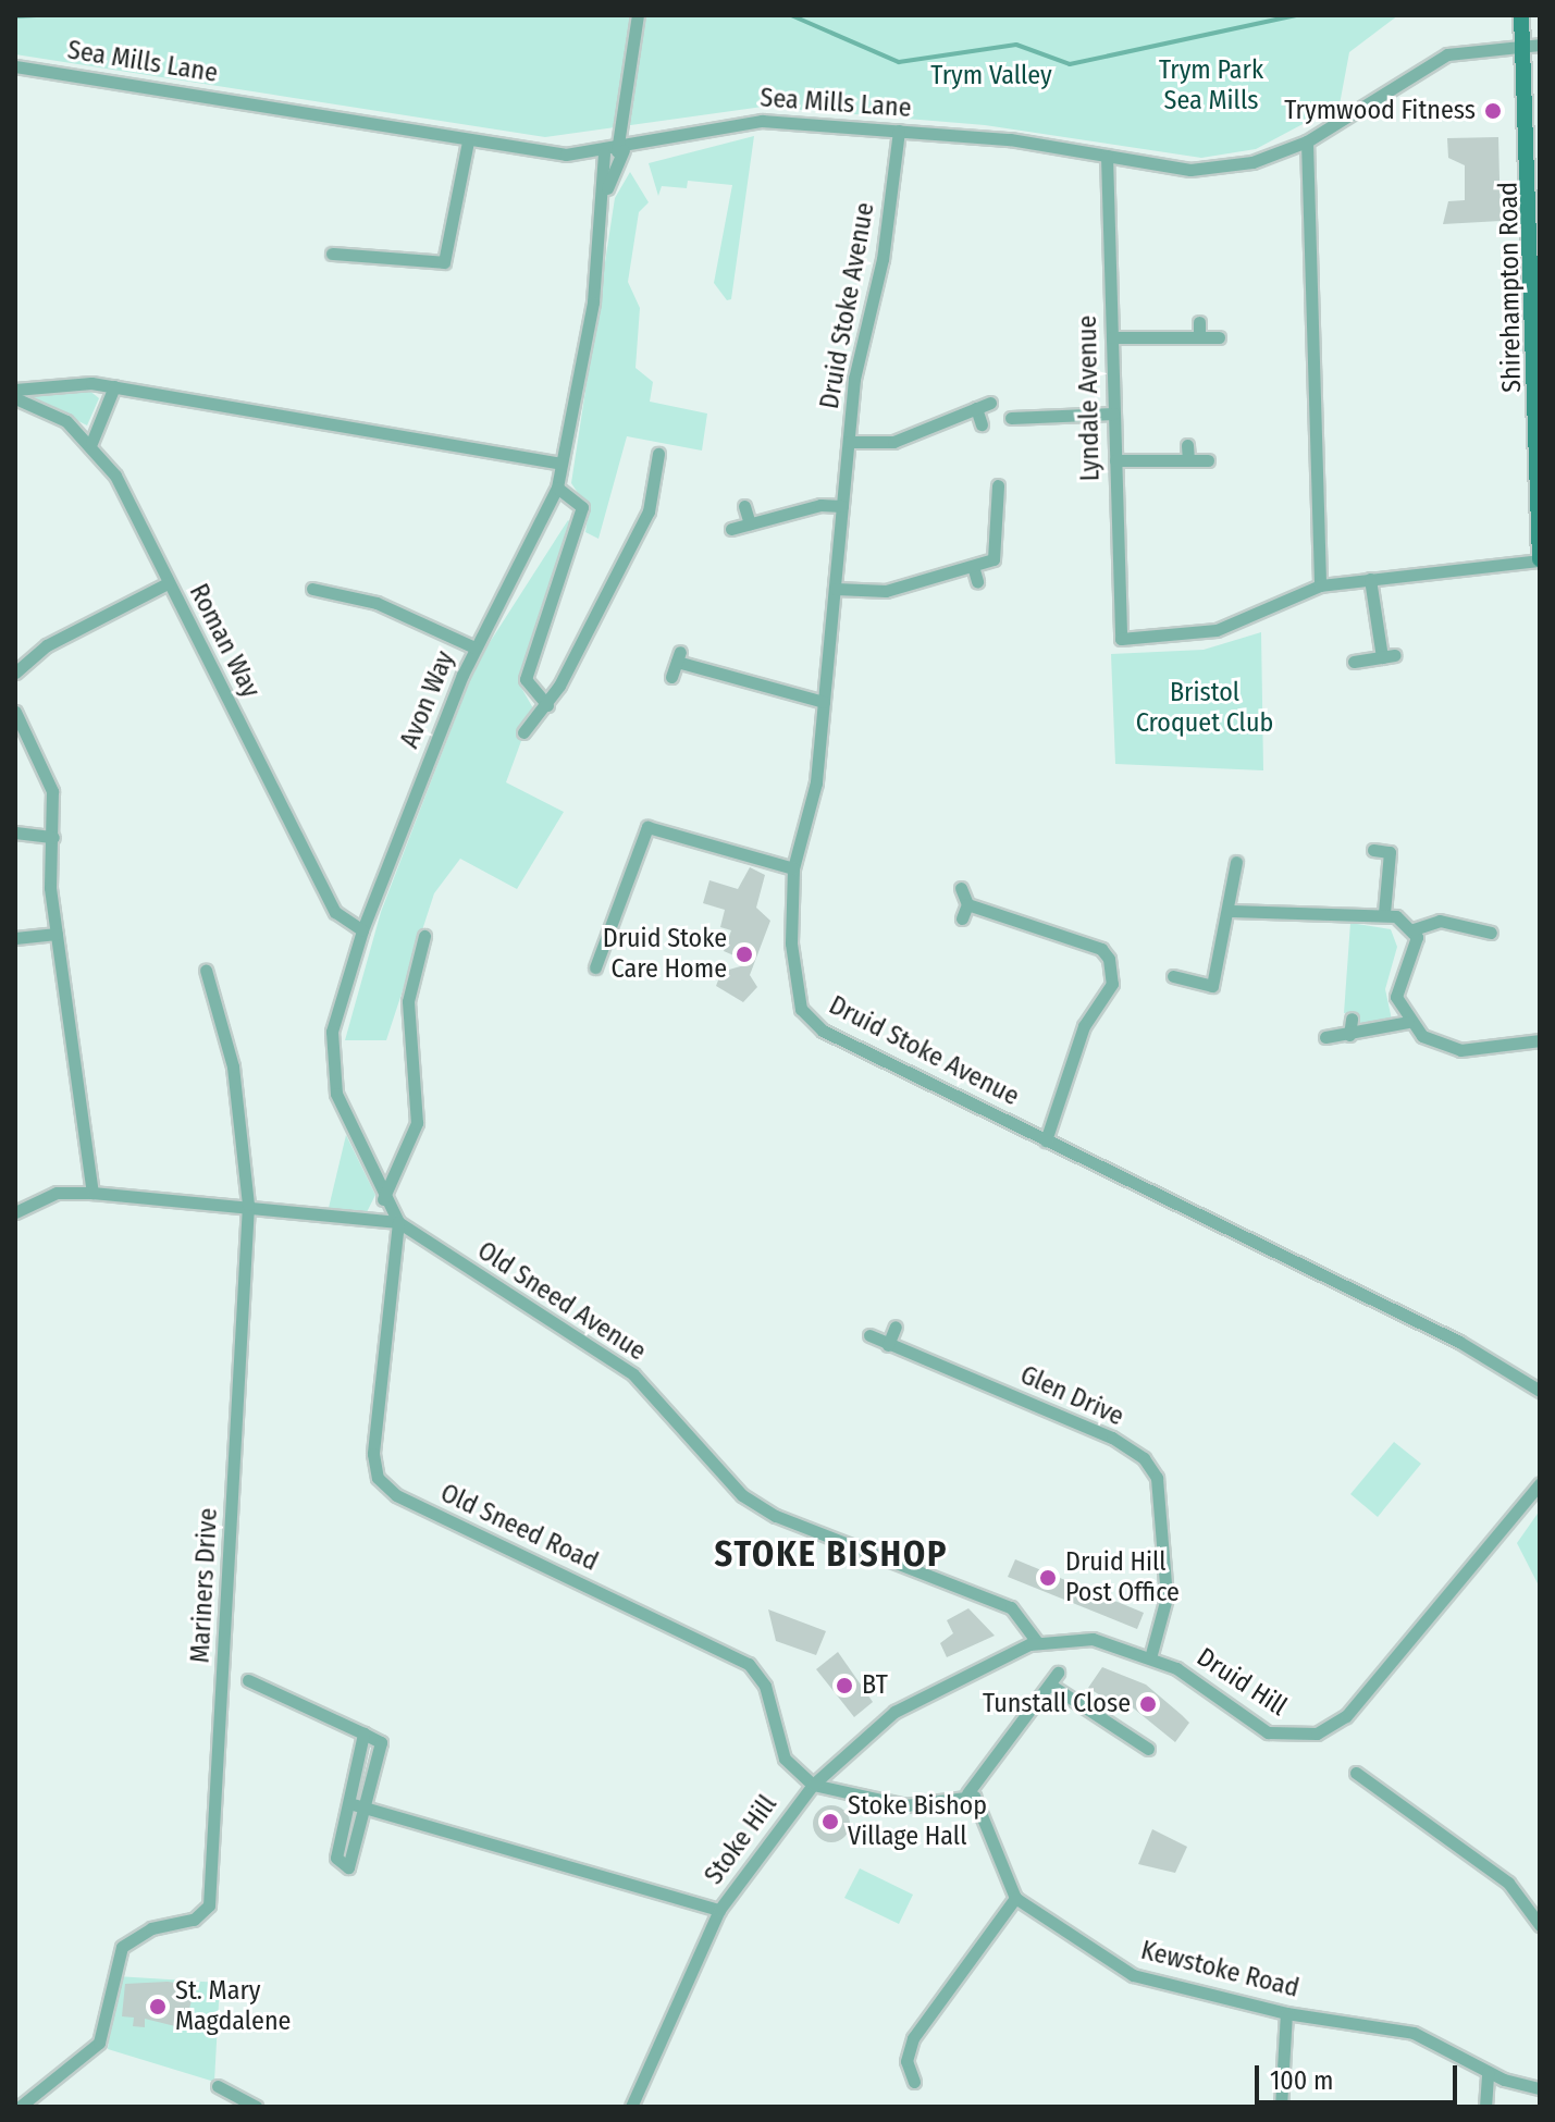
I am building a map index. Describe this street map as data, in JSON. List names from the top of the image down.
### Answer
{
  "streets": {
    "main road": ["Shirehampton Road"],
    "street": [
      "Sea Mills Lane",
      "Druid Stoke Avenue",
      "Lyndale Avenue",
      "Roman Way",
      "Avon Way",
      "Old Sneed Avenue",
      "Glen Drive",
      "Old Sneed Road",
      "Mariners Drive",
      "Druid Hill",
      "Stoke Hill",
      "Kewstoke Road"
    ]
  },
  "crossings": [
    ["Sea Mills Lane", "Shirehampton Road"],
    ["Sea Mills Lane", "Druid Stoke Avenue"],
    ["Sea Mills Lane", "Lyndale Avenue"],
    ["Sea Mills Lane", "Avon Way"],
    ["Roman Way", "Avon Way"],
    ["Avon Way", "Old Sneed Avenue"],
    ["Avon Way", "Old Sneed Road"],
    ["Old Sneed Avenue", "Old Sneed Road"],
    ["Old Sneed Avenue", "Druid Hill"],
    ["Glen Drive", "Druid Hill"],
    ["Old Sneed Road", "Stoke Hill"],
    ["Druid Hill", "Stoke Hill"]
  ],
  "districts": ["STOKE BISHOP"],
  "parks": ["Trym Park Sea Mills", "Trym Valley", "Bristol Croquet Club"],
  "places": [
    "Trymwood Fitness",
    "Druid Stoke Care Home",
    "Druid Hill Post Office",
    "BT",
    "Tunstall Close",
    "Stoke Bishop Village Hall",
    "St. Mary Magdalene"
  ],
  "scale_bar": "100 m"
}
